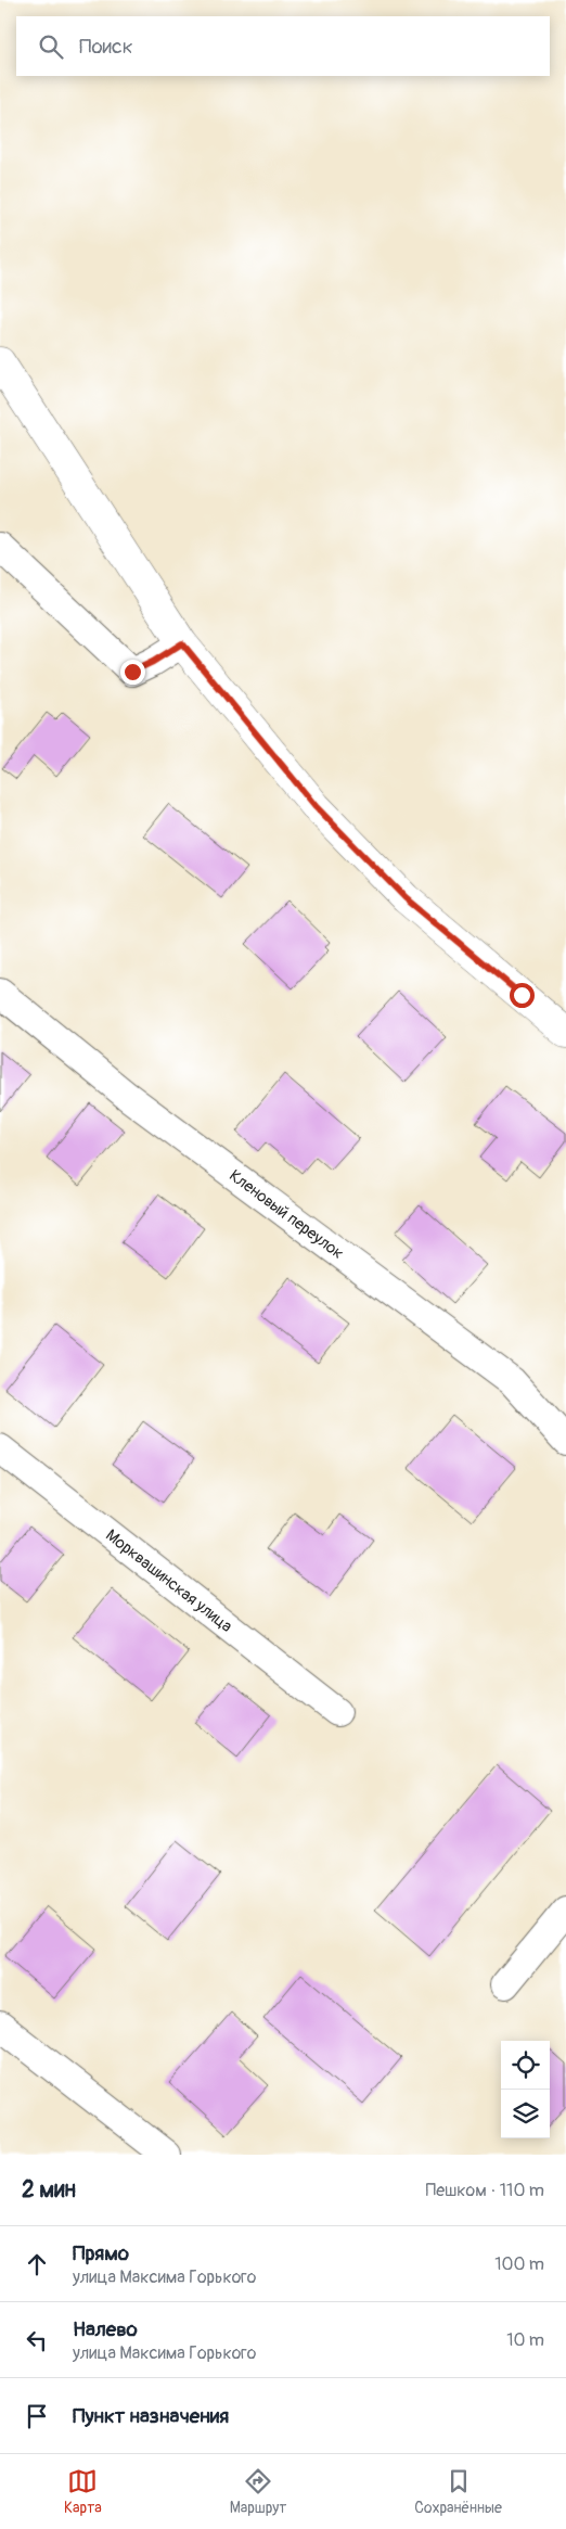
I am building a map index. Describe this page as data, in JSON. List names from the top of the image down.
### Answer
{
  "streets": {
    "street": ["Кленовый переулок", "Морквашинская улица"]
  },
  "page": {
    "search": "Поиск",
    "heading": ["2 мин", "Пешком · 110 m"],
    "list": [
      ["Прямо", "улица Максима Горького", "100 m"],
      ["Налево", "улица Максима Горького", "10 m"],
      "Пункт назначения"
    ],
    "nav": ["Карта", "Маршрут", "Сохранённые"]
  }
}
